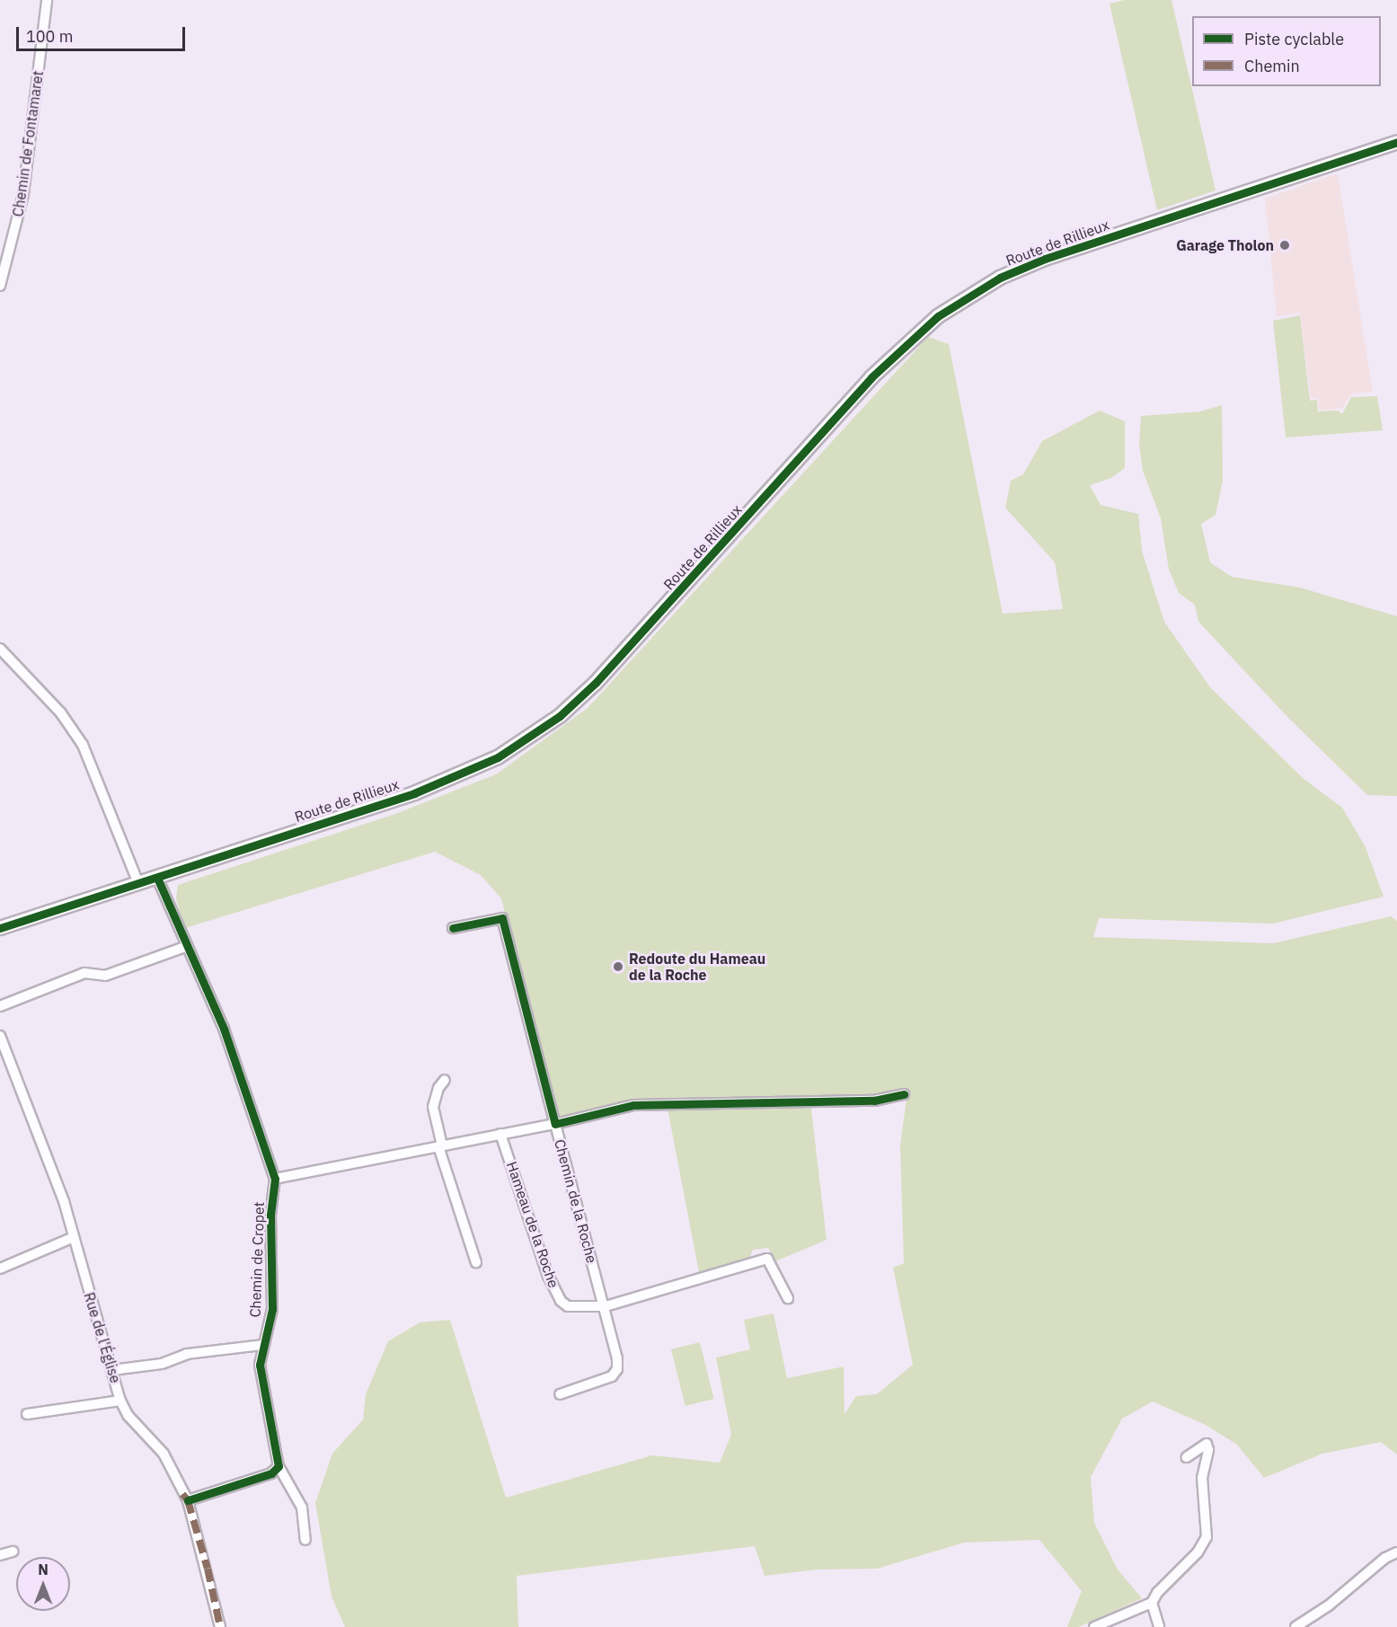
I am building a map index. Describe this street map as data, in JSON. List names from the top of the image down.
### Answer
{
  "streets": {
    "street": [
      "Chemin de Fontamaret",
      "Route de Rillieux",
      "Chemin de la Roche",
      "Hameau de la Roche",
      "Chemin de Cropet",
      "Rue de l'Église"
    ]
  },
  "crossings": [
    ["Route de Rillieux", "Chemin de Cropet"],
    ["Chemin de la Roche", "Hameau de la Roche"],
    ["Chemin de la Roche", "Chemin de Cropet"]
  ],
  "places": ["Garage Tholon", "Redoute du Hameau de la Roche"],
  "legend": ["Piste cyclable", "Chemin"],
  "scale_bar": "100 m",
  "north": "top"
}
